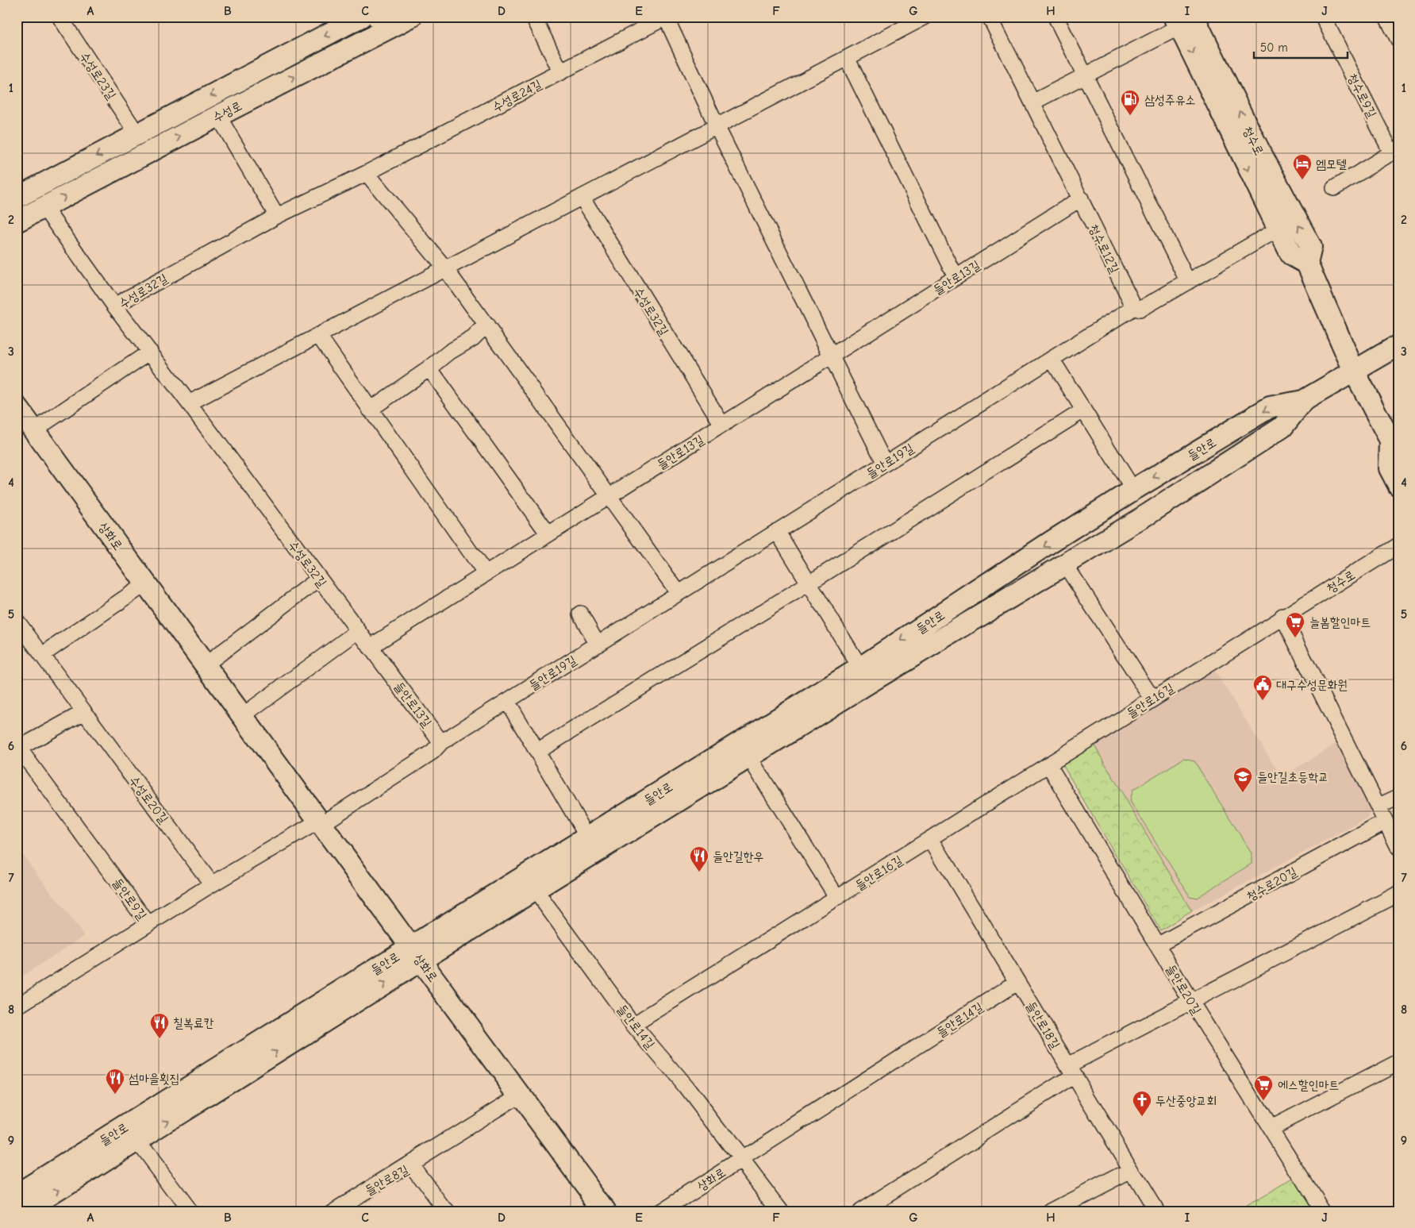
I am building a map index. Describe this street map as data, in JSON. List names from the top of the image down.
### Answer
{
  "streets": {
    "main road": [
      "수성로",
      "청수로",
      "들안로",
      "상화로"
    ],
    "street": [
      "수성로23길",
      "수성로24길",
      "청수로9길",
      "청수로12길",
      "들안로13길",
      "수성로32길",
      "들안로19길",
      "들안로16길",
      "수성로20길",
      "청수로20길",
      "들안로9길",
      "들안로20길",
      "들안로14길",
      "들안로18길",
      "들안로8길"
    ]
  },
  "crossings": [
    ["수성로23길", "수성로"],
    ["수성로24길", "수성로32길"],
    ["청수로", "들안로16길"],
    ["청수로12길", "들안로13길"],
    ["들안로13길", "수성로32길"],
    ["들안로", "상화로"],
    ["들안로", "들안로14길"],
    ["상화로", "들안로14길"],
    ["들안로16길", "들안로20길"],
    ["들안로16길", "들안로14길"],
    ["들안로16길", "들안로18길"],
    ["청수로20길", "들안로20길"],
    ["들안로14길", "들안로18길"]
  ],
  "places": {
    "fuel station": ["삼성주유소"],
    "hotel": ["엠모텔"],
    "supermarket": ["늘봄할인마트", "에스할인마트"],
    "public building": ["대구수성문화원"],
    "school or university": ["들안길초등학교"],
    "restaurant": ["들안길한우", "칠복료칸", "섬마을횟집"],
    "church": ["두산중앙교회"]
  },
  "scale_bar": "50 m",
  "grid": {
    "columns": [
      "A",
      "B",
      "C",
      "D",
      "E",
      "F",
      "G",
      "H",
      "I",
      "J"
    ],
    "rows": [
      "1",
      "2",
      "3",
      "4",
      "5",
      "6",
      "7",
      "8",
      "9"
    ]
  }
}
